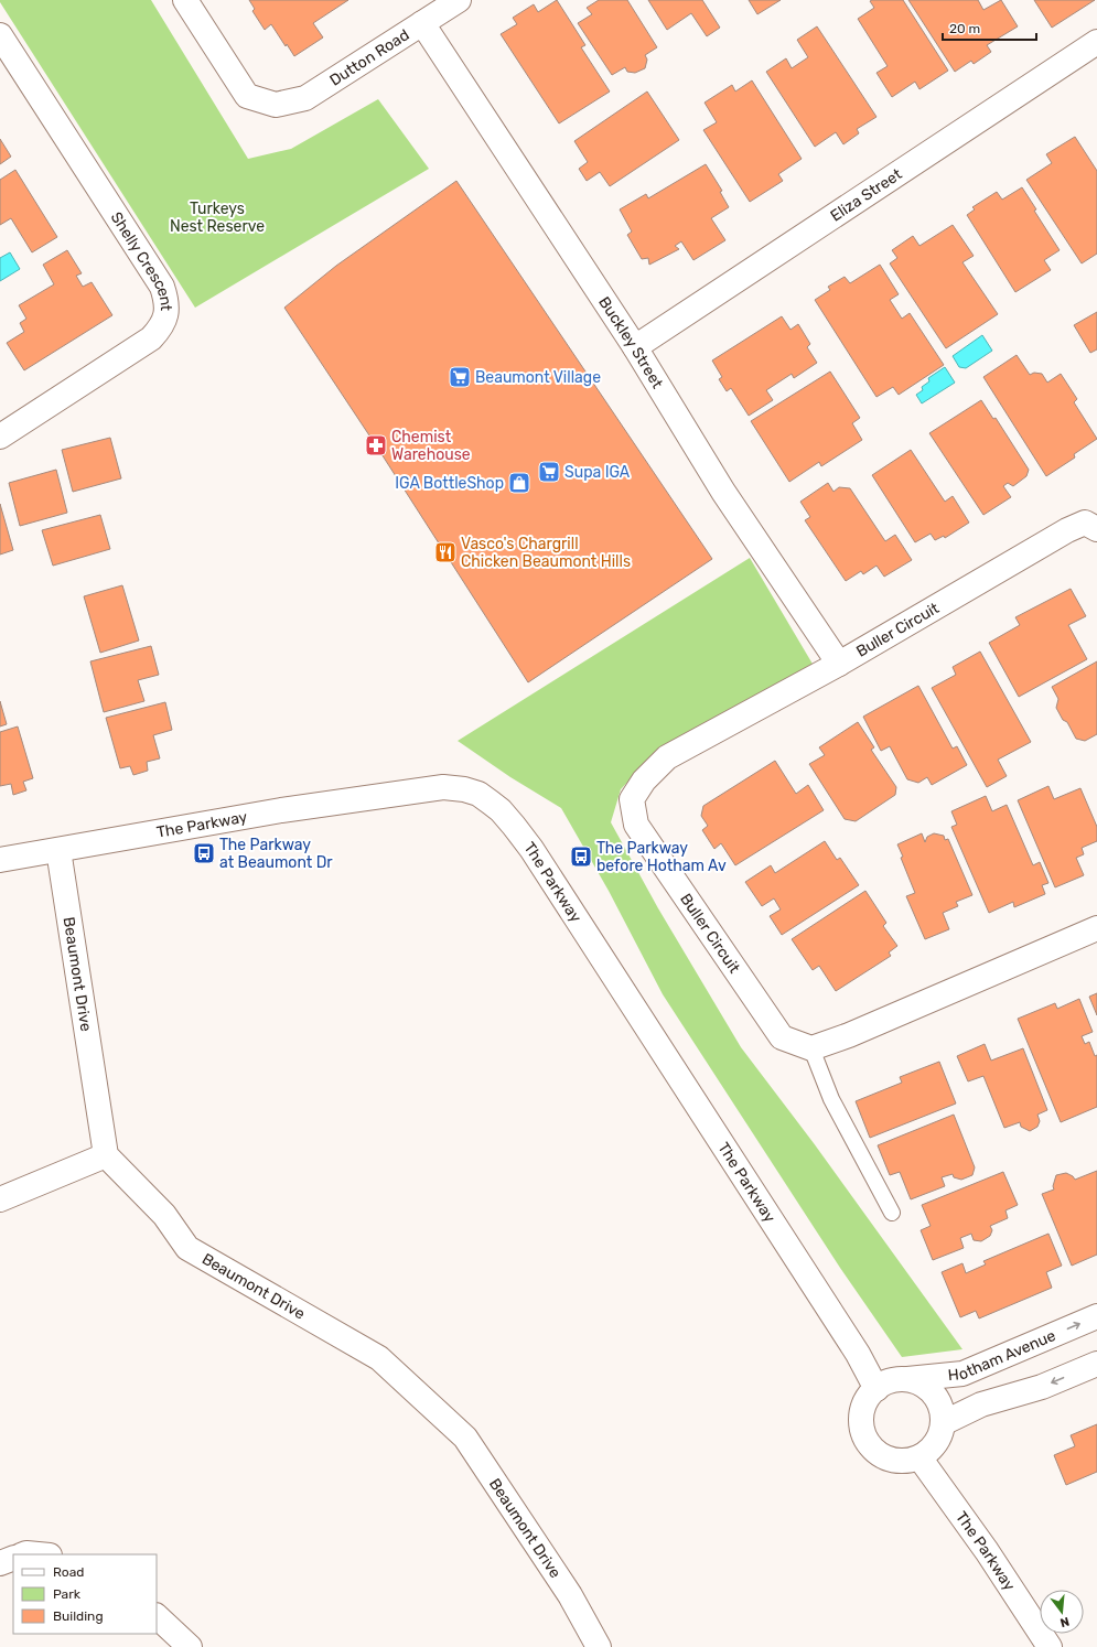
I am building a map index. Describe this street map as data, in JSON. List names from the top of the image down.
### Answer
{
  "streets": {
    "street": [
      "Dutton Road",
      "Eliza Street",
      "Shelly Crescent",
      "Buckley Street",
      "Buller Circuit",
      "The Parkway",
      "Beaumont Drive",
      "Hotham Avenue"
    ]
  },
  "crossings": [
    ["Dutton Road", "Buckley Street"],
    ["Eliza Street", "Buckley Street"],
    ["Buckley Street", "Buller Circuit"],
    ["The Parkway", "Beaumont Drive"],
    ["The Parkway", "Hotham Avenue"]
  ],
  "parks": ["Turkeys Nest Reserve"],
  "places": {
    "supermarket": ["Beaumont Village", "Supa IGA"],
    "pharmacy": ["Chemist Warehouse"],
    "shop": ["IGA BottleShop"],
    "restaurant": ["Vasco's Chargrill Chicken Beaumont Hills"],
    "bus stop": ["The Parkway at Beaumont Dr", "The Parkway before Hotham Av"]
  },
  "legend": ["Road", "Park", "Building"],
  "scale_bar": "20 m",
  "north": "bottom"
}
